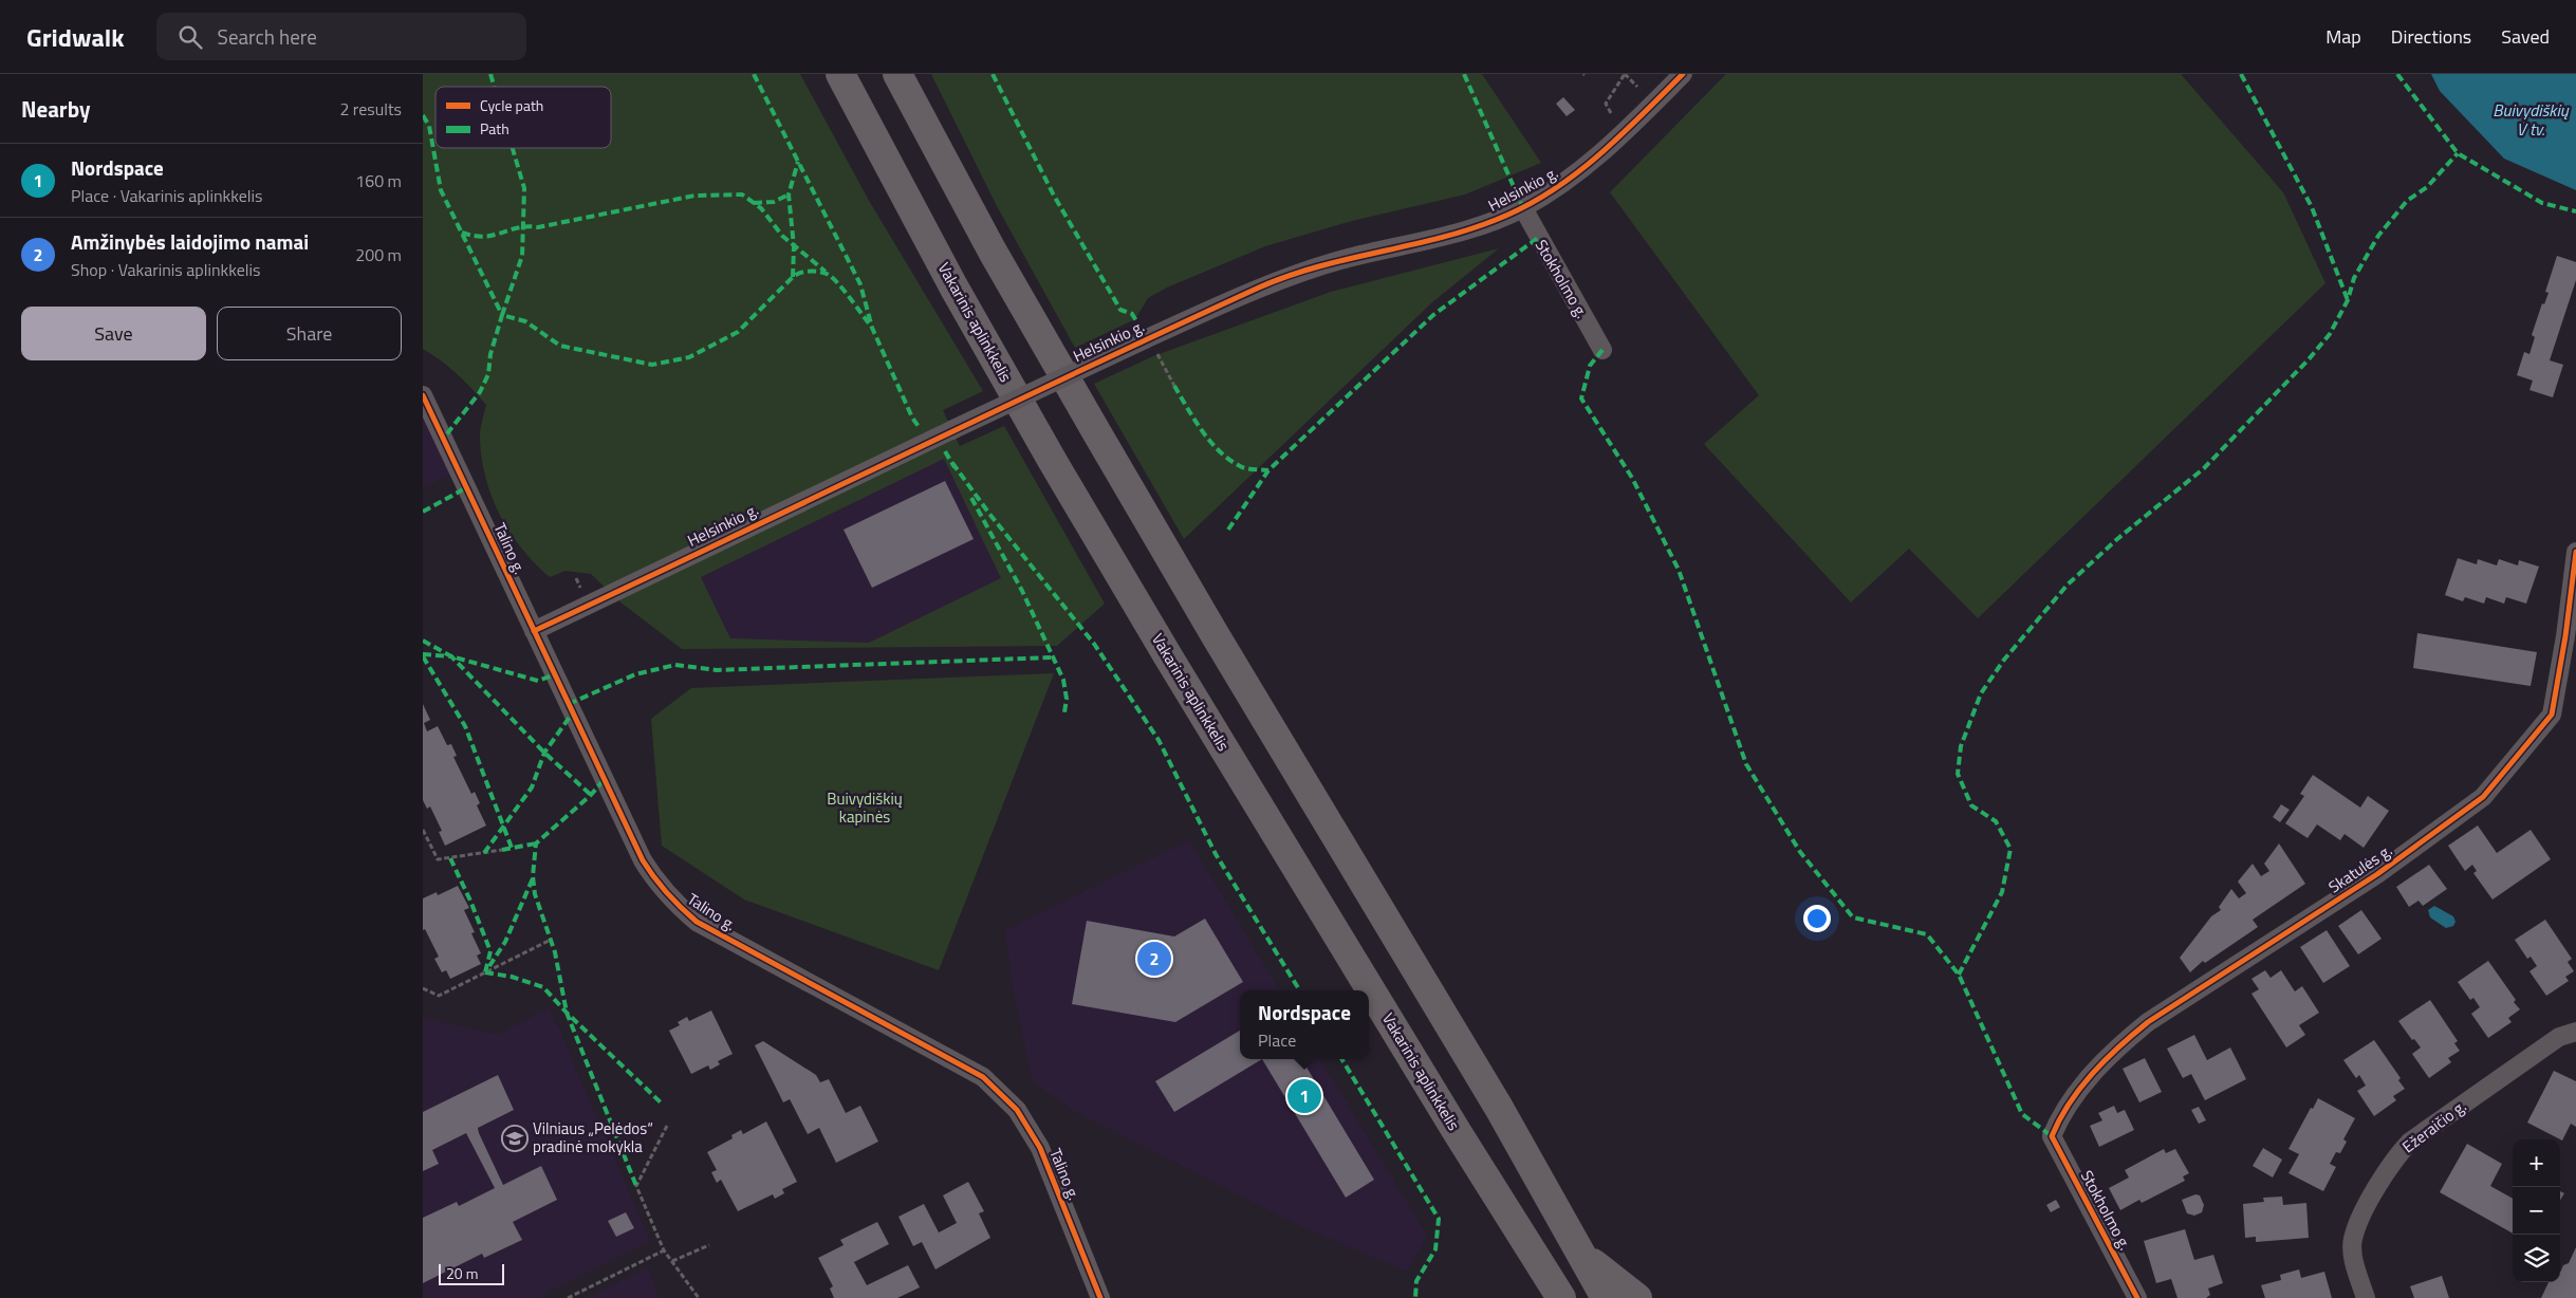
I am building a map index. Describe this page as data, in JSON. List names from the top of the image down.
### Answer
{
  "streets": {
    "highway": ["Vakarinis aplinkkelis"],
    "street": [
      "Helsinkio g.",
      "Stokholmo g.",
      "Talino g.",
      "Skatulės g.",
      "Ežeraičio g."
    ]
  },
  "crossings": [
    ["Helsinkio g.", "Stokholmo g."],
    ["Helsinkio g.", "Talino g."],
    ["Stokholmo g.", "Skatulės g."]
  ],
  "water": ["Buivydiškių V tv."],
  "parks": ["Buivydiškių kapinės"],
  "places": {
    "school or university": ["Vilniaus „Pelėdos“ pradinė mokykla"]
  },
  "legend": ["Cycle path", "Path"],
  "scale_bar": "20 m",
  "page": {
    "header": "Gridwalk",
    "search": "Search here",
    "nav": ["Map", "Directions", "Saved"],
    "heading": ["Nearby", "2 results"],
    "list": [
      {
        "mark": "1",
        "name": "Nordspace",
        "note": "Place · Vakarinis aplinkkelis",
        "value": "160 m"
      },
      {
        "mark": "2",
        "name": "Amžinybės laidojimo namai",
        "note": "Shop · Vakarinis aplinkkelis",
        "value": "200 m"
      }
    ],
    "buttons": ["Save", "Share"],
    "pins": ["2", "1"],
    "popup": ["Nordspace", "Place"],
    "map_buttons": ["+", "−"],
    "scale": "20 m"
  }
}
